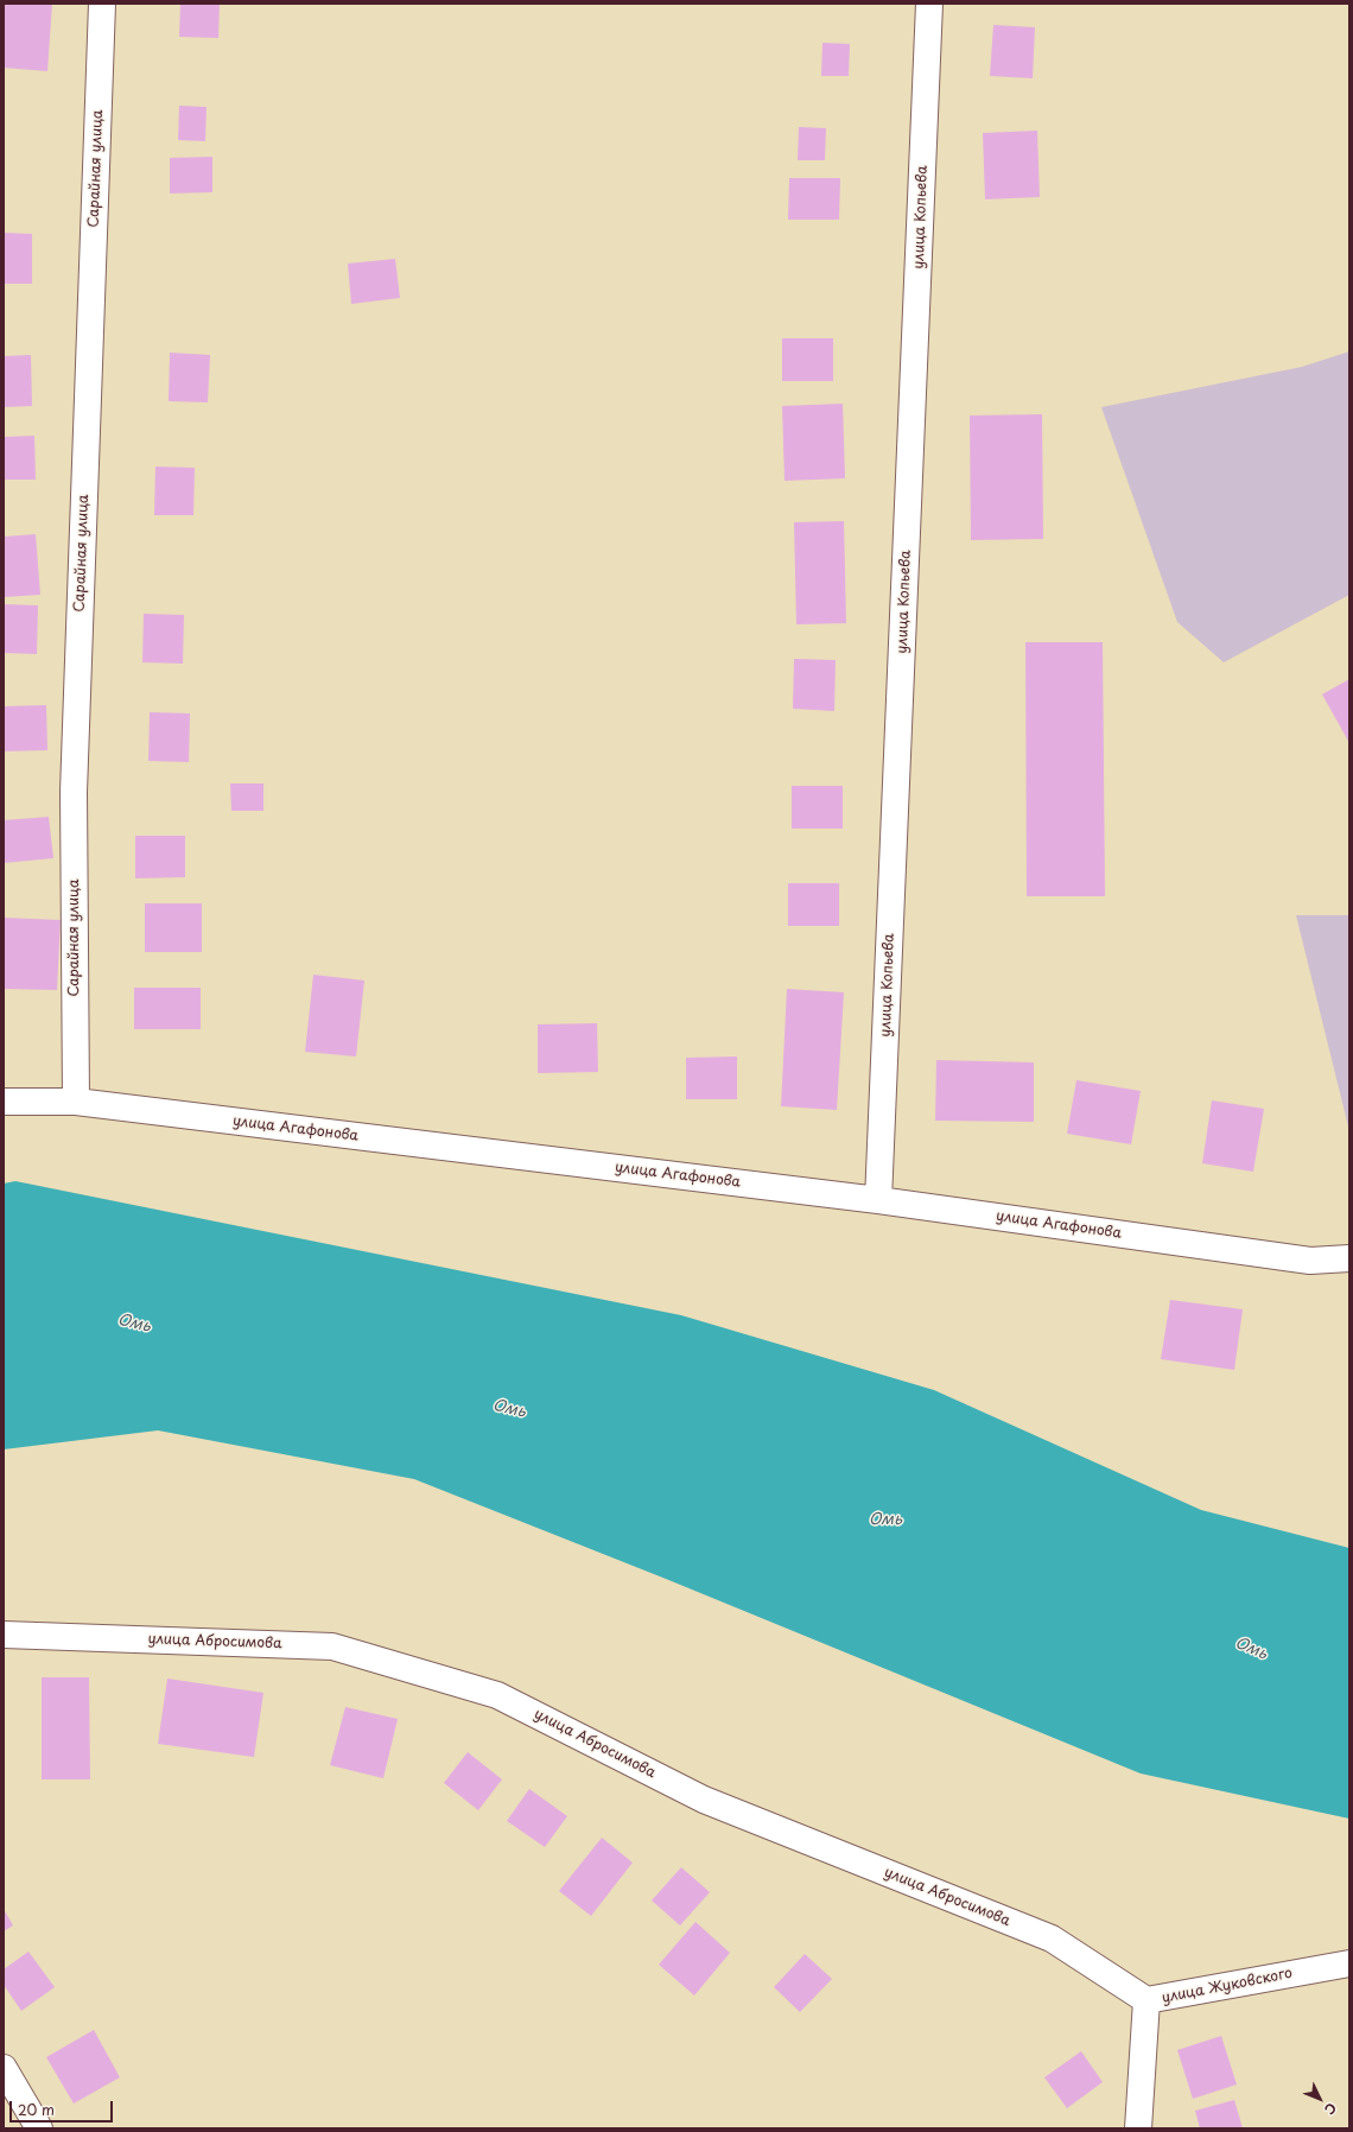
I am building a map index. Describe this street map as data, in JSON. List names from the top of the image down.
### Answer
{
  "streets": {
    "street": [
      "Сарайная улица",
      "улица Копьева",
      "улица Агафонова",
      "улица Абросимова",
      "улица Жуковского"
    ]
  },
  "crossings": [
    ["Сарайная улица", "улица Агафонова"],
    ["улица Копьева", "улица Агафонова"],
    ["улица Абросимова", "улица Жуковского"]
  ],
  "water": ["Омь"],
  "scale_bar": "20 m",
  "north": "bottom right"
}
